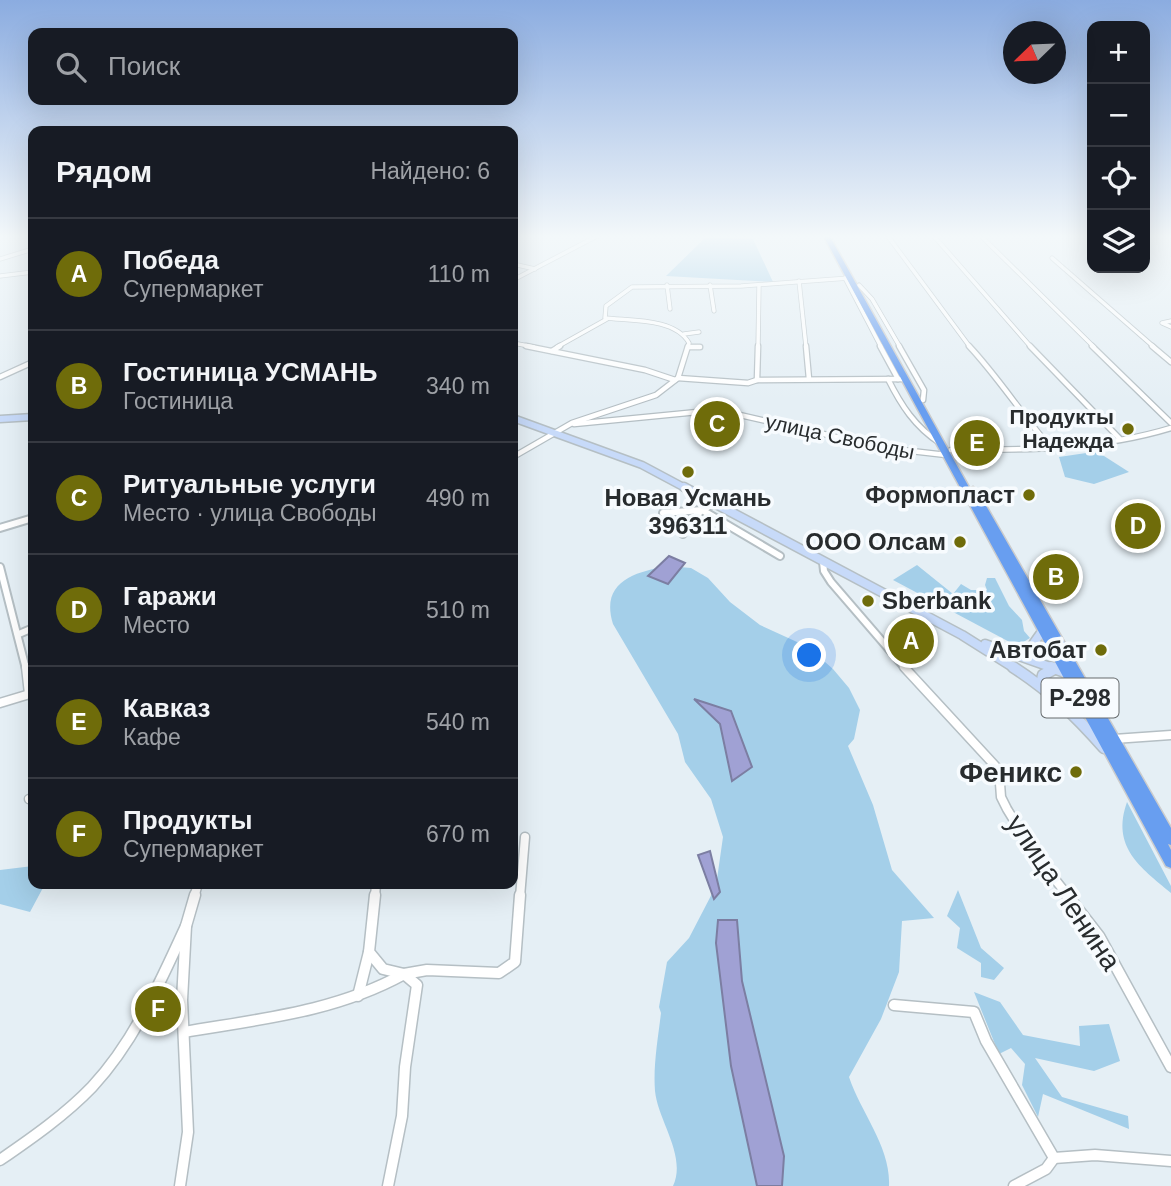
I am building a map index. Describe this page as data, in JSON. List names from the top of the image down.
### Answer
{
  "streets": {
    "highway": ["Р-298"],
    "street": ["улица Свободы", "улица Ленина"]
  },
  "crossings": [
    ["улица Свободы", "Р-298"]
  ],
  "places": [
    "Продукты Надежда",
    "Новая Усмань 396311",
    "Формопласт",
    "ООО Олсам",
    "Sberbank",
    "Автобат",
    "Феникс"
  ],
  "north": "bottom left",
  "page": {
    "map_buttons": ["+", "−"],
    "search": "Поиск",
    "heading": ["Рядом", "Найдено: 6"],
    "list": [
      {
        "mark": "A",
        "name": "Победа",
        "note": "Супермаркет",
        "value": "110 m"
      },
      {
        "mark": "B",
        "name": "Гостиница УСМАНЬ",
        "note": "Гостиница",
        "value": "340 m"
      },
      {
        "mark": "C",
        "name": "Ритуальные услуги",
        "note": "Место · улица Свободы",
        "value": "490 m"
      },
      {
        "mark": "D",
        "name": "Гаражи",
        "note": "Место",
        "value": "510 m"
      },
      {
        "mark": "E",
        "name": "Кавказ",
        "note": "Кафе",
        "value": "540 m"
      },
      {
        "mark": "F",
        "name": "Продукты",
        "note": "Супермаркет",
        "value": "670 m"
      }
    ],
    "pins": [
      "C",
      "E",
      "D",
      "B",
      "A",
      "F"
    ]
  }
}
